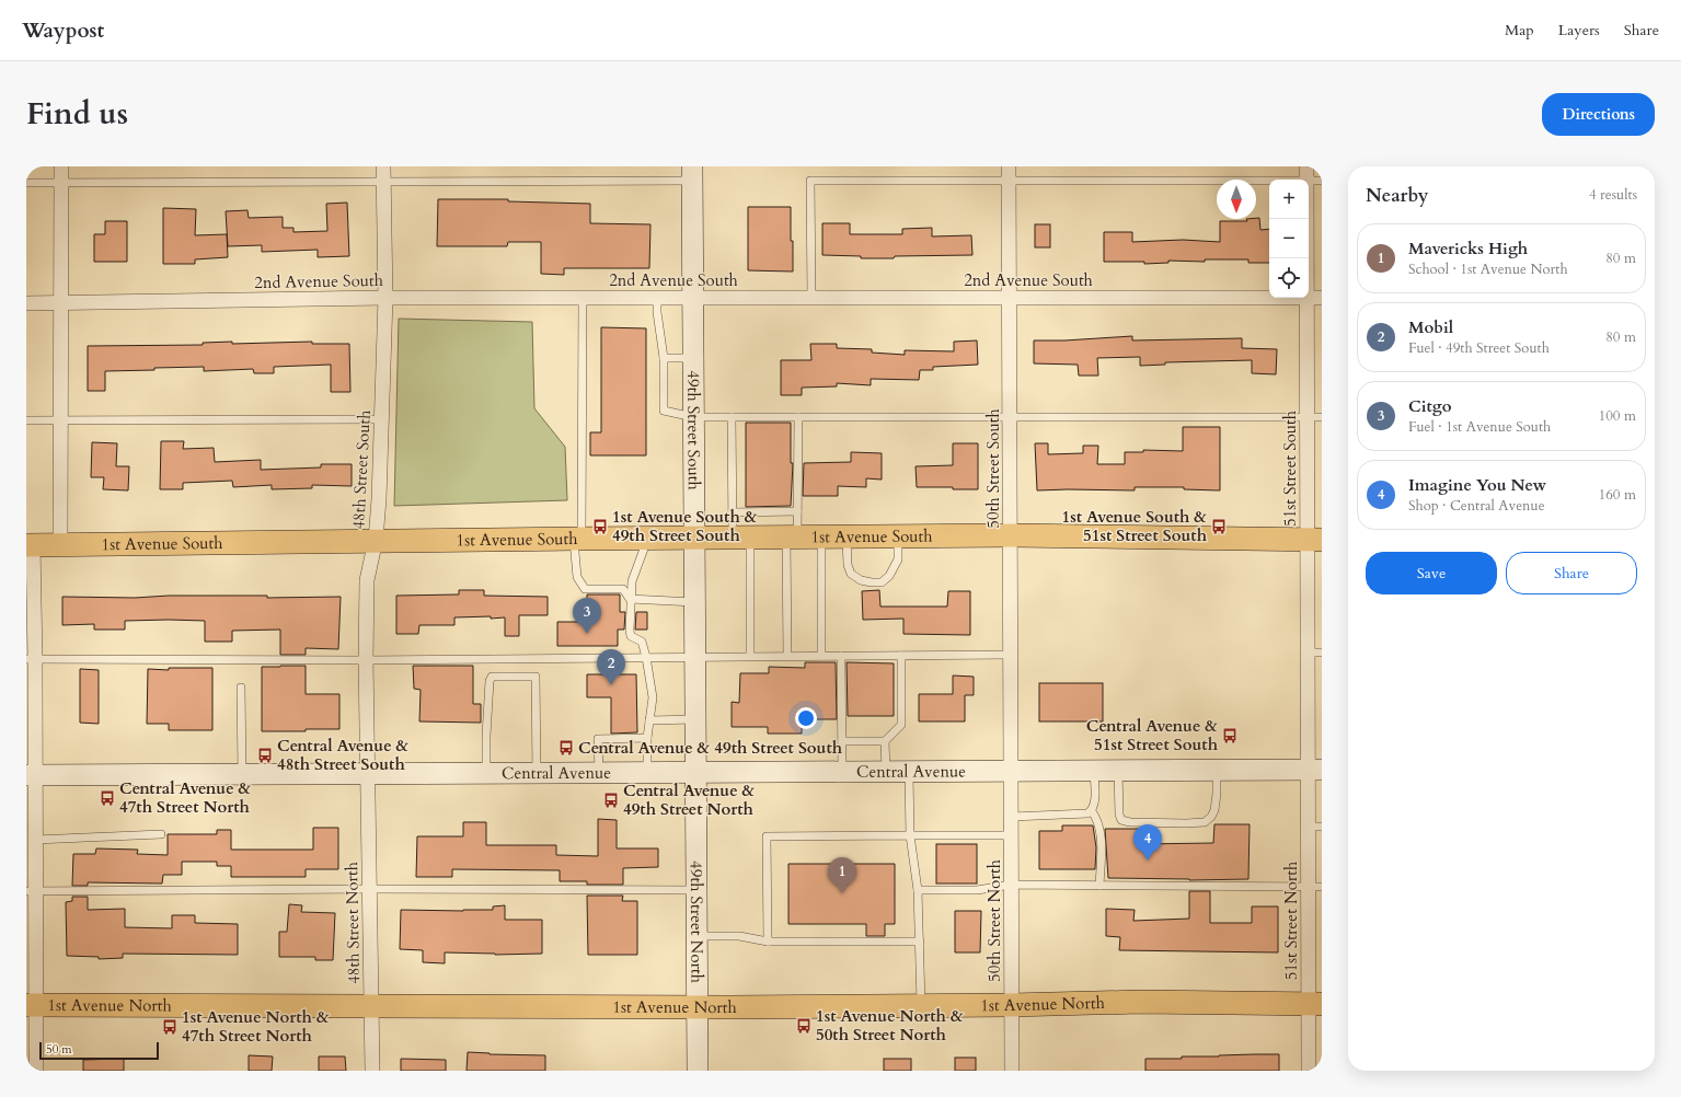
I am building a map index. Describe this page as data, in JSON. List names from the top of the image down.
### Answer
{
  "streets": {
    "main road": [
      "49th Street South",
      "1st Avenue South",
      "Central Avenue",
      "49th Street North",
      "1st Avenue North"
    ],
    "street": [
      "2nd Avenue South",
      "50th Street South",
      "51st Street South",
      "48th Street South",
      "50th Street North",
      "51st Street North",
      "48th Street North"
    ]
  },
  "crossings": [
    ["2nd Avenue South", "49th Street South"],
    ["2nd Avenue South", "50th Street South"],
    ["2nd Avenue South", "48th Street South"],
    ["49th Street South", "1st Avenue South"],
    ["49th Street South", "Central Avenue"],
    ["49th Street South", "49th Street North"],
    ["50th Street South", "1st Avenue South"],
    ["50th Street South", "Central Avenue"],
    ["50th Street South", "50th Street North"],
    ["51st Street South", "1st Avenue South"],
    ["51st Street South", "Central Avenue"],
    ["51st Street South", "51st Street North"],
    ["48th Street South", "1st Avenue South"],
    ["48th Street South", "Central Avenue"],
    ["48th Street South", "48th Street North"],
    ["Central Avenue", "50th Street North"],
    ["Central Avenue", "51st Street North"],
    ["Central Avenue", "49th Street North"],
    ["Central Avenue", "48th Street North"],
    ["50th Street North", "1st Avenue North"],
    ["51st Street North", "1st Avenue North"],
    ["49th Street North", "1st Avenue North"],
    ["48th Street North", "1st Avenue North"]
  ],
  "places": {
    "bus stop": [
      "1st Avenue South & 49th Street South",
      "1st Avenue South & 51st Street South",
      "Central Avenue & 51st Street South",
      "Central Avenue & 49th Street South",
      "Central Avenue & 48th Street South",
      "Central Avenue & 47th Street North",
      "Central Avenue & 49th Street North",
      "1st Avenue North & 50th Street North",
      "1st Avenue North & 47th Street North"
    ]
  },
  "scale_bar": "50 m",
  "north": "bottom",
  "page": {
    "header": "Waypost",
    "nav": ["Map", "Layers", "Share"],
    "title": "Find us",
    "buttons": [
      "Directions",
      ["Save", "Share"]
    ],
    "heading": ["Nearby", "4 results"],
    "map_buttons": ["+", "−"],
    "list": [
      {
        "mark": "1",
        "name": "Mavericks High",
        "note": "School · 1st Avenue North",
        "value": "80 m"
      },
      {
        "mark": "2",
        "name": "Mobil",
        "note": "Fuel · 49th Street South",
        "value": "80 m"
      },
      {
        "mark": "3",
        "name": "Citgo",
        "note": "Fuel · 1st Avenue South",
        "value": "100 m"
      },
      {
        "mark": "4",
        "name": "Imagine You New",
        "note": "Shop · Central Avenue",
        "value": "160 m"
      }
    ],
    "pins": [
      "3",
      "2",
      "4",
      "1"
    ],
    "scale": "50 m"
  }
}
